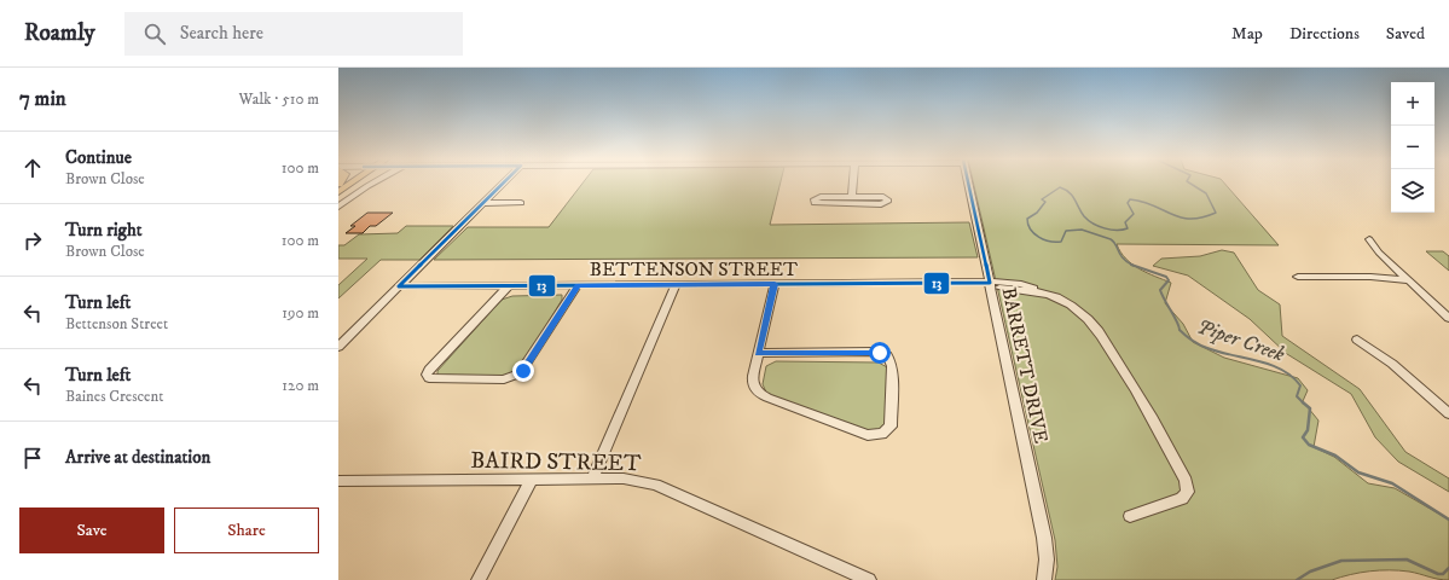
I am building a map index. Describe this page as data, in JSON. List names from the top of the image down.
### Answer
{
  "streets": {
    "street": ["BETTENSON STREET", "BARRETT DRIVE", "BAIRD STREET"]
  },
  "crossings": [
    ["BETTENSON STREET", "BARRETT DRIVE"]
  ],
  "water": ["Piper Creek"],
  "lines": ["transit line 13"],
  "page": {
    "header": "Roamly",
    "search": "Search here",
    "nav": ["Map", "Directions", "Saved"],
    "heading": ["7 min", "Walk · 510 m"],
    "map_buttons": ["+", "−"],
    "list": [
      ["Continue", "Brown Close", "100 m"],
      ["Turn right", "Brown Close", "100 m"],
      ["Turn left", "Bettenson Street", "190 m"],
      ["Turn left", "Baines Crescent", "120 m"],
      "Arrive at destination"
    ],
    "buttons": ["Save", "Share"]
  }
}
